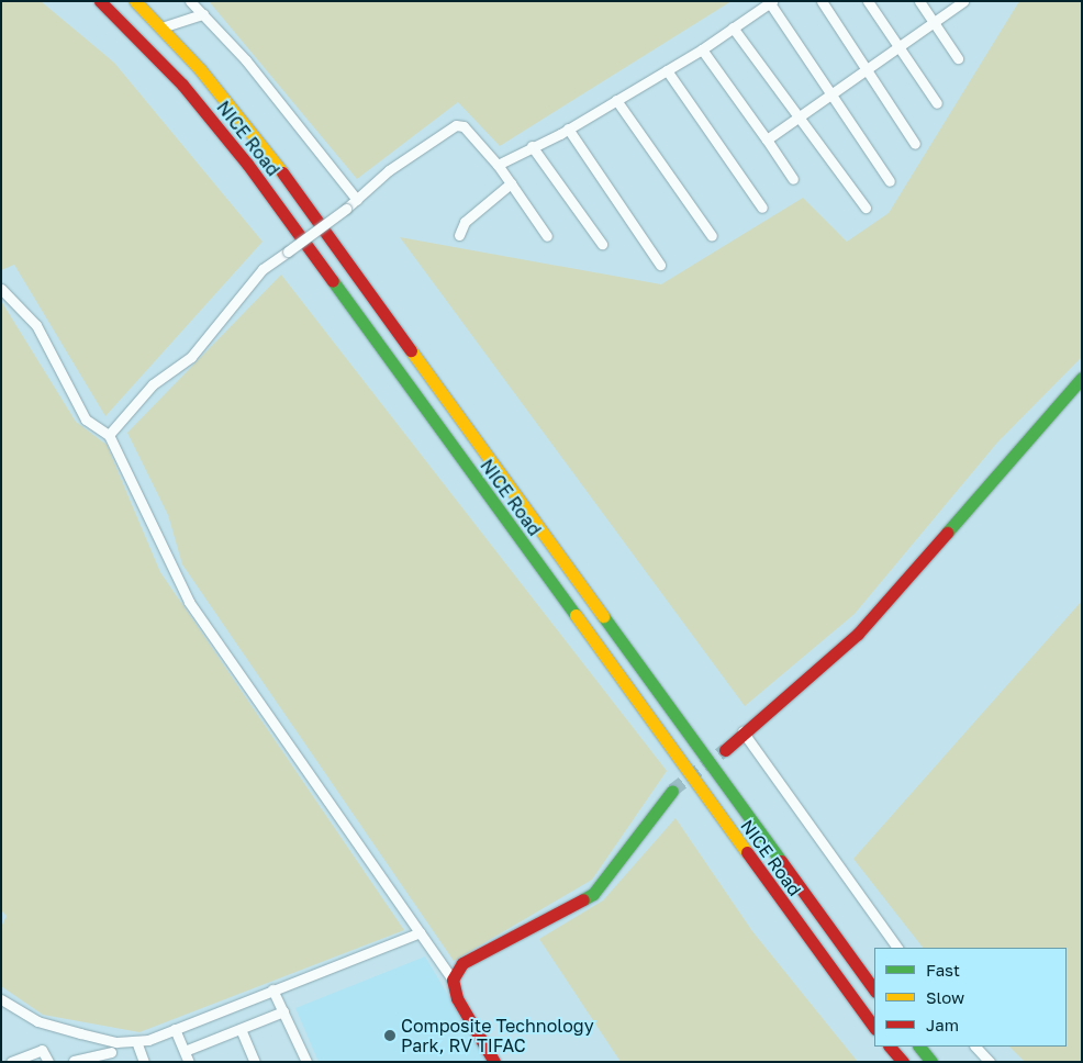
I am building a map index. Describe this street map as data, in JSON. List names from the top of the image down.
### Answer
{
  "streets": {
    "main road": ["NICE Road"]
  },
  "places": ["Composite Technology Park, RV TIFAC"],
  "legend": ["Fast", "Slow", "Jam"]
}
